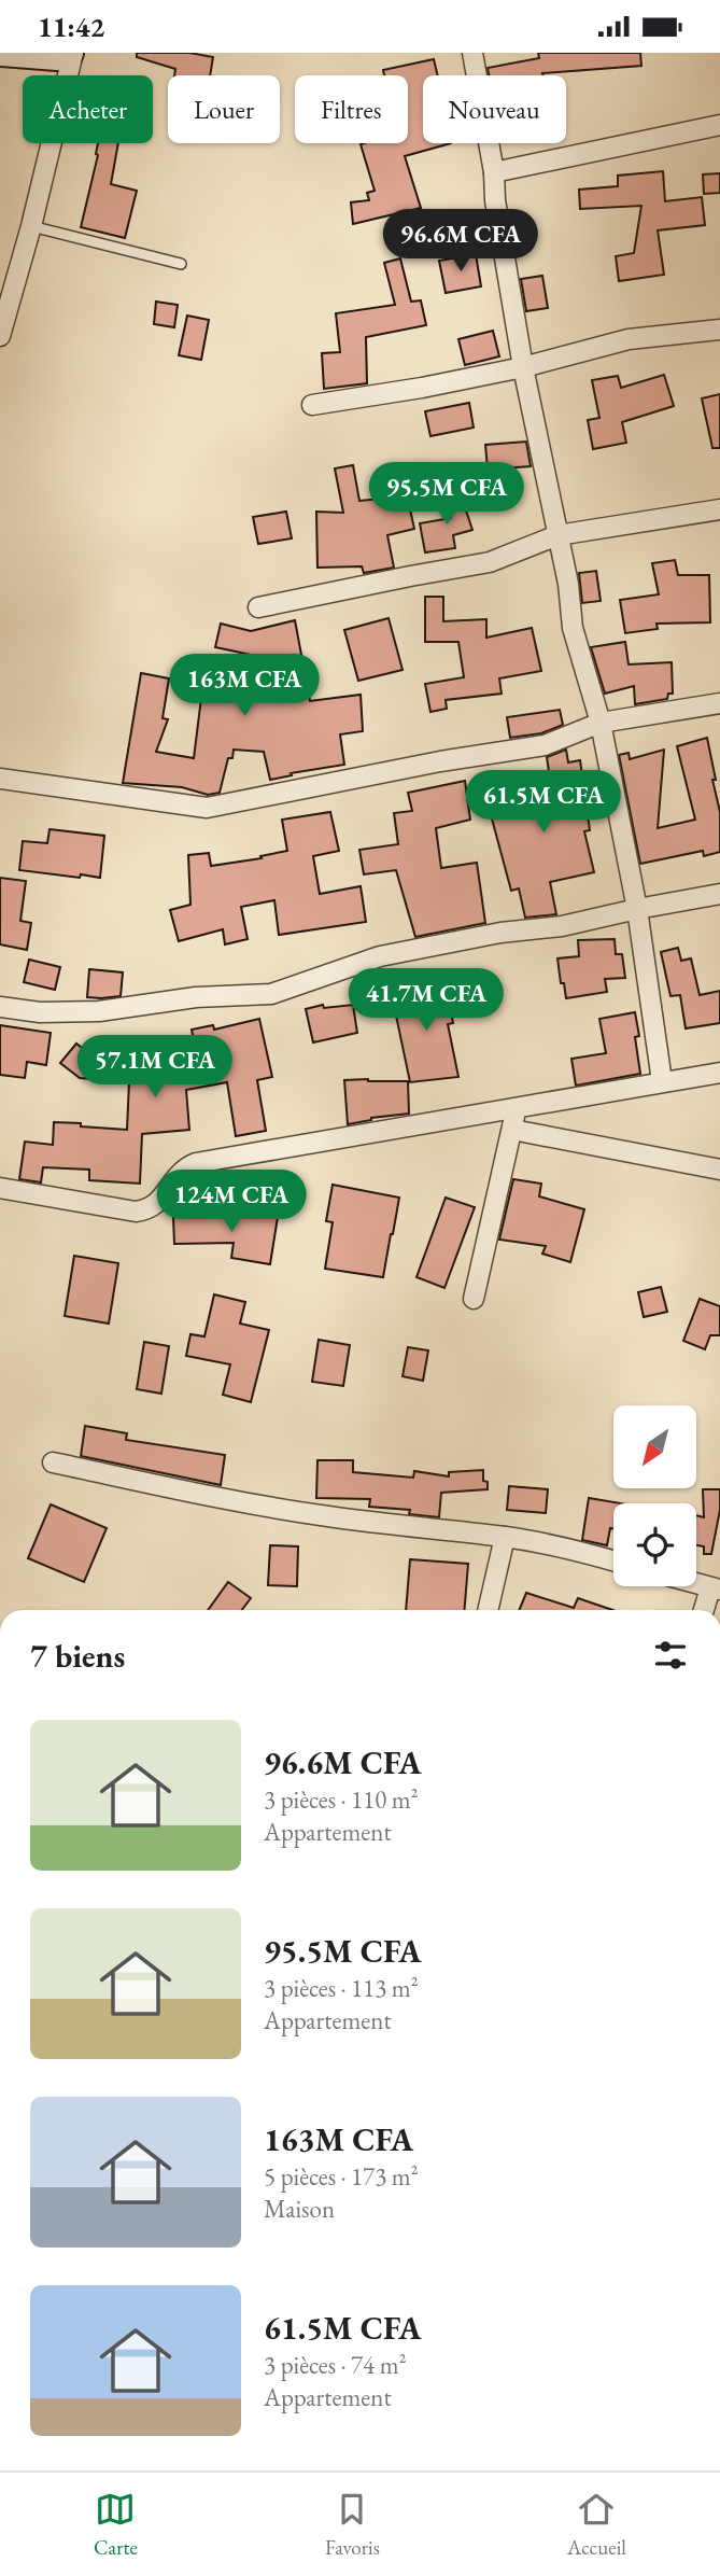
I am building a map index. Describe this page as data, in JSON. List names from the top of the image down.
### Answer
{
  "north": "bottom left",
  "page": {
    "status": "11:42",
    "chip": [
      "Acheter",
      "Louer",
      "Filtres",
      "Nouveau"
    ],
    "price": [
      "96.6M CFA",
      "95.5M CFA",
      "163M CFA",
      "61.5M CFA",
      "41.7M CFA",
      "57.1M CFA",
      "124M CFA"
    ],
    "heading": "7 biens",
    "list": [
      {
        "name": "96.6M CFA",
        "note": "3 pièces · 110 m² · Appartement"
      },
      {
        "name": "95.5M CFA",
        "note": "3 pièces · 113 m² · Appartement"
      },
      {
        "name": "163M CFA",
        "note": "5 pièces · 173 m² · Maison"
      },
      {
        "name": "61.5M CFA",
        "note": "3 pièces · 74 m² · Appartement"
      }
    ],
    "tabs": ["Carte", "Favoris", "Accueil"]
  }
}
